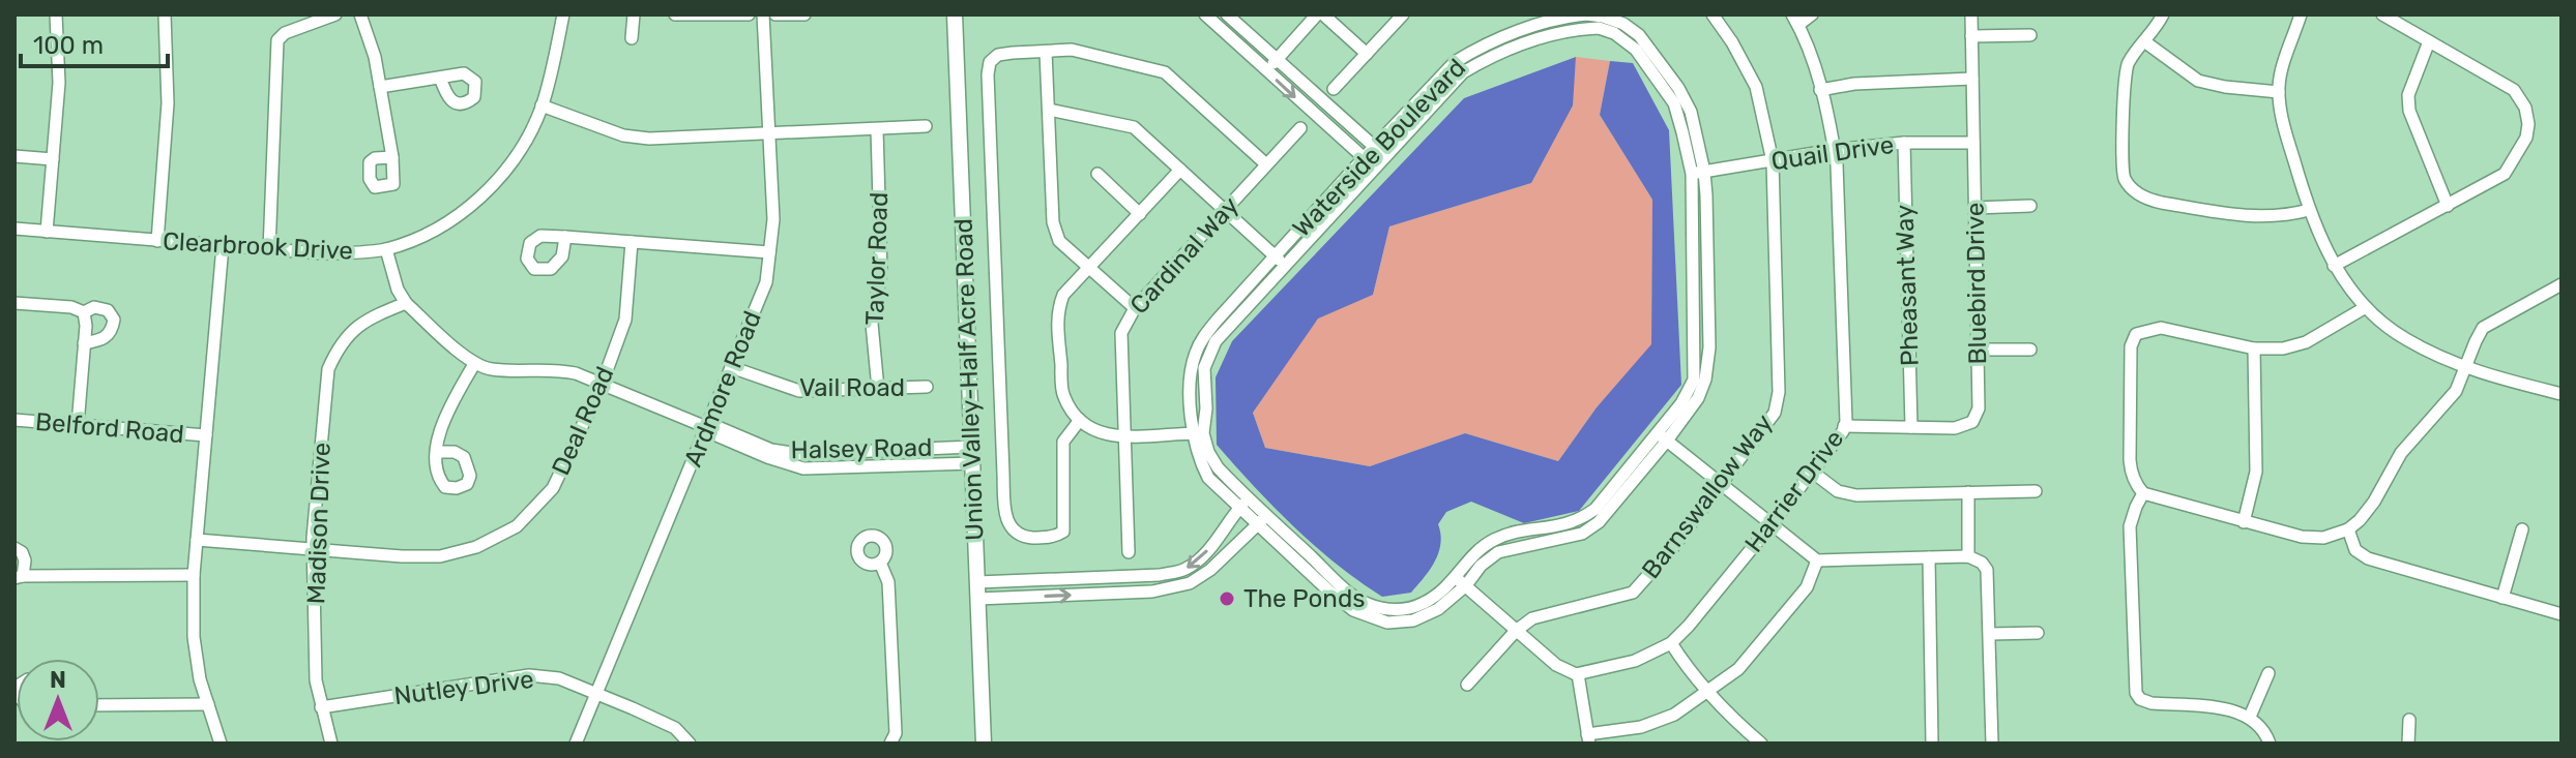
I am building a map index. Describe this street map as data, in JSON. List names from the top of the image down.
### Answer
{
  "streets": {
    "street": [
      "Waterside Boulevard",
      "Quail Drive",
      "Clearbrook Drive",
      "Cardinal Way",
      "Taylor Road",
      "Bluebird Drive",
      "Pheasant Way",
      "Union Valley-Half Acre Road",
      "Vail Road",
      "Ardmore Road",
      "Deal Road",
      "Belford Road",
      "Halsey Road",
      "Harrier Drive",
      "Barnswallow Way",
      "Madison Drive",
      "Nutley Drive"
    ]
  },
  "crossings": [
    ["Waterside Boulevard", "Quail Drive"],
    ["Quail Drive", "Bluebird Drive"],
    ["Quail Drive", "Pheasant Way"],
    ["Quail Drive", "Harrier Drive"],
    ["Quail Drive", "Barnswallow Way"],
    ["Taylor Road", "Vail Road"],
    ["Bluebird Drive", "Pheasant Way"],
    ["Bluebird Drive", "Harrier Drive"],
    ["Union Valley-Half Acre Road", "Halsey Road"],
    ["Vail Road", "Ardmore Road"],
    ["Ardmore Road", "Halsey Road"],
    ["Ardmore Road", "Nutley Drive"],
    ["Deal Road", "Halsey Road"],
    ["Deal Road", "Madison Drive"],
    ["Madison Drive", "Nutley Drive"]
  ],
  "places": ["The Ponds"],
  "scale_bar": "100 m",
  "north": "top"
}
